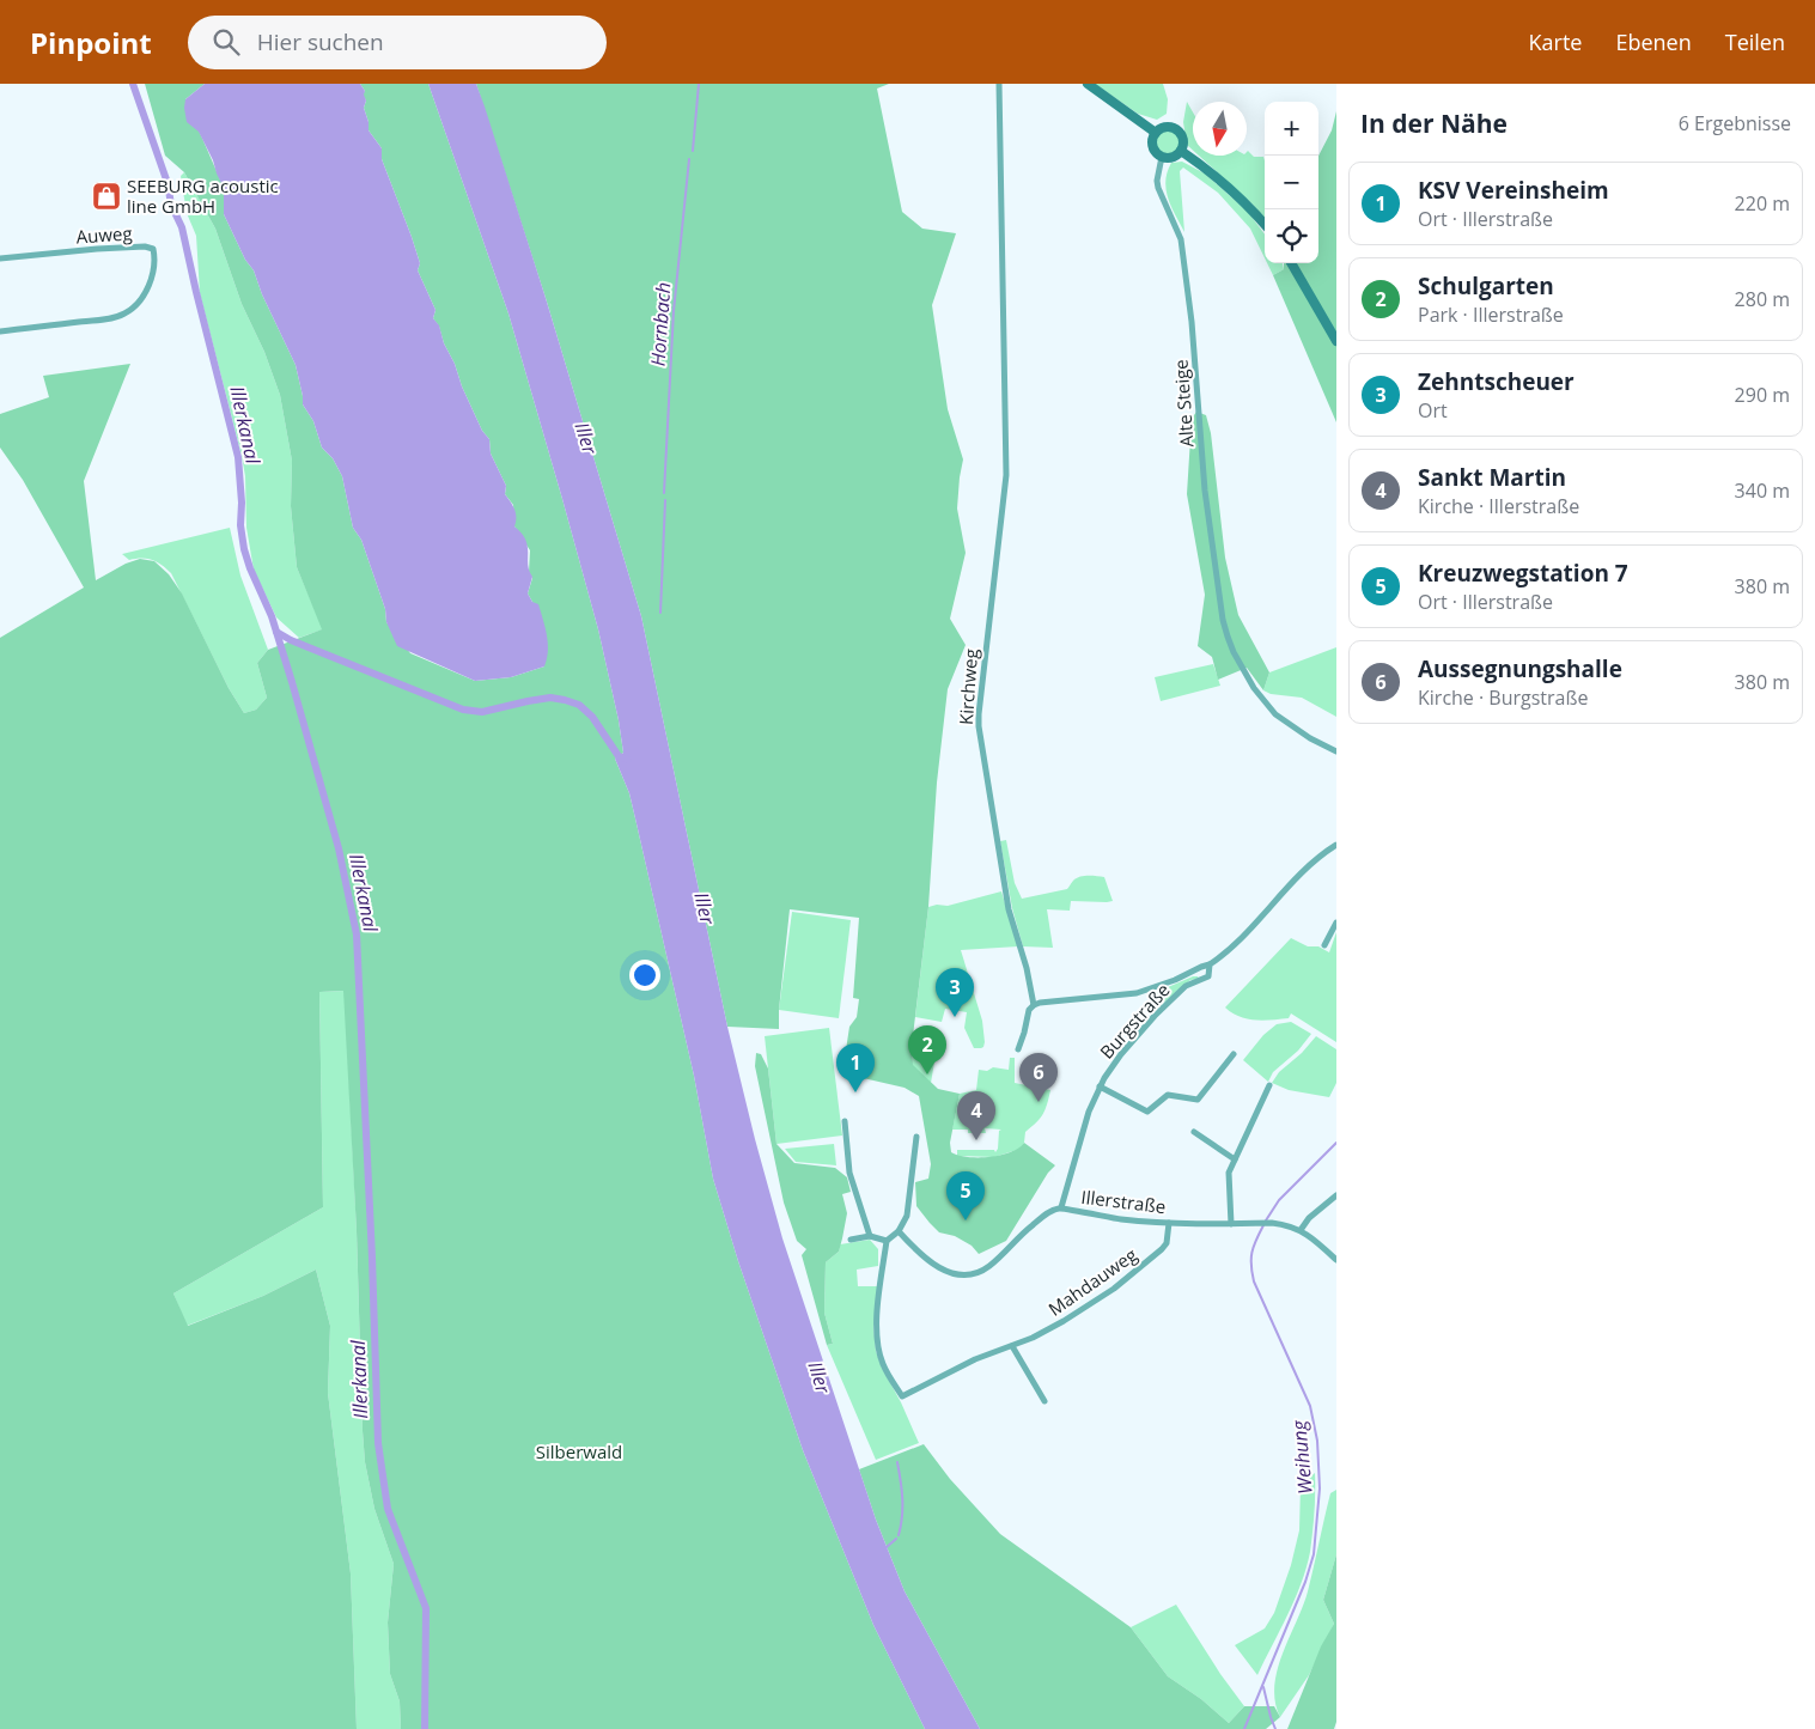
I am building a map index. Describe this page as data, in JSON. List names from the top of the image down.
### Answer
{
  "streets": {
    "street": [
      "Auweg",
      "Alte Steige",
      "Kirchweg",
      "Burgstraße",
      "Illerstraße",
      "Mahdauweg"
    ]
  },
  "crossings": [
    ["Burgstraße", "Illerstraße"],
    ["Illerstraße", "Mahdauweg"]
  ],
  "water": [
    "Hornbach",
    "Illerkanal",
    "Iller",
    "Weihung"
  ],
  "parks": ["Silberwald"],
  "places": {
    "shop": ["SEEBURG acoustic line GmbH"]
  },
  "north": "bottom",
  "page": {
    "header": "Pinpoint",
    "search": "Hier suchen",
    "nav": ["Karte", "Ebenen", "Teilen"],
    "heading": ["In der Nähe", "6 Ergebnisse"],
    "map_buttons": ["+", "−"],
    "list": [
      {
        "mark": "1",
        "name": "KSV Vereinsheim",
        "note": "Ort · Illerstraße",
        "value": "220 m"
      },
      {
        "mark": "2",
        "name": "Schulgarten",
        "note": "Park · Illerstraße",
        "value": "280 m"
      },
      {
        "mark": "3",
        "name": "Zehntscheuer",
        "note": "Ort",
        "value": "290 m"
      },
      {
        "mark": "4",
        "name": "Sankt Martin",
        "note": "Kirche · Illerstraße",
        "value": "340 m"
      },
      {
        "mark": "5",
        "name": "Kreuzwegstation 7",
        "note": "Ort · Illerstraße",
        "value": "380 m"
      },
      {
        "mark": "6",
        "name": "Aussegnungshalle",
        "note": "Kirche · Burgstraße",
        "value": "380 m"
      }
    ],
    "pins": [
      "3",
      "2",
      "1",
      "6",
      "4",
      "5"
    ]
  }
}
